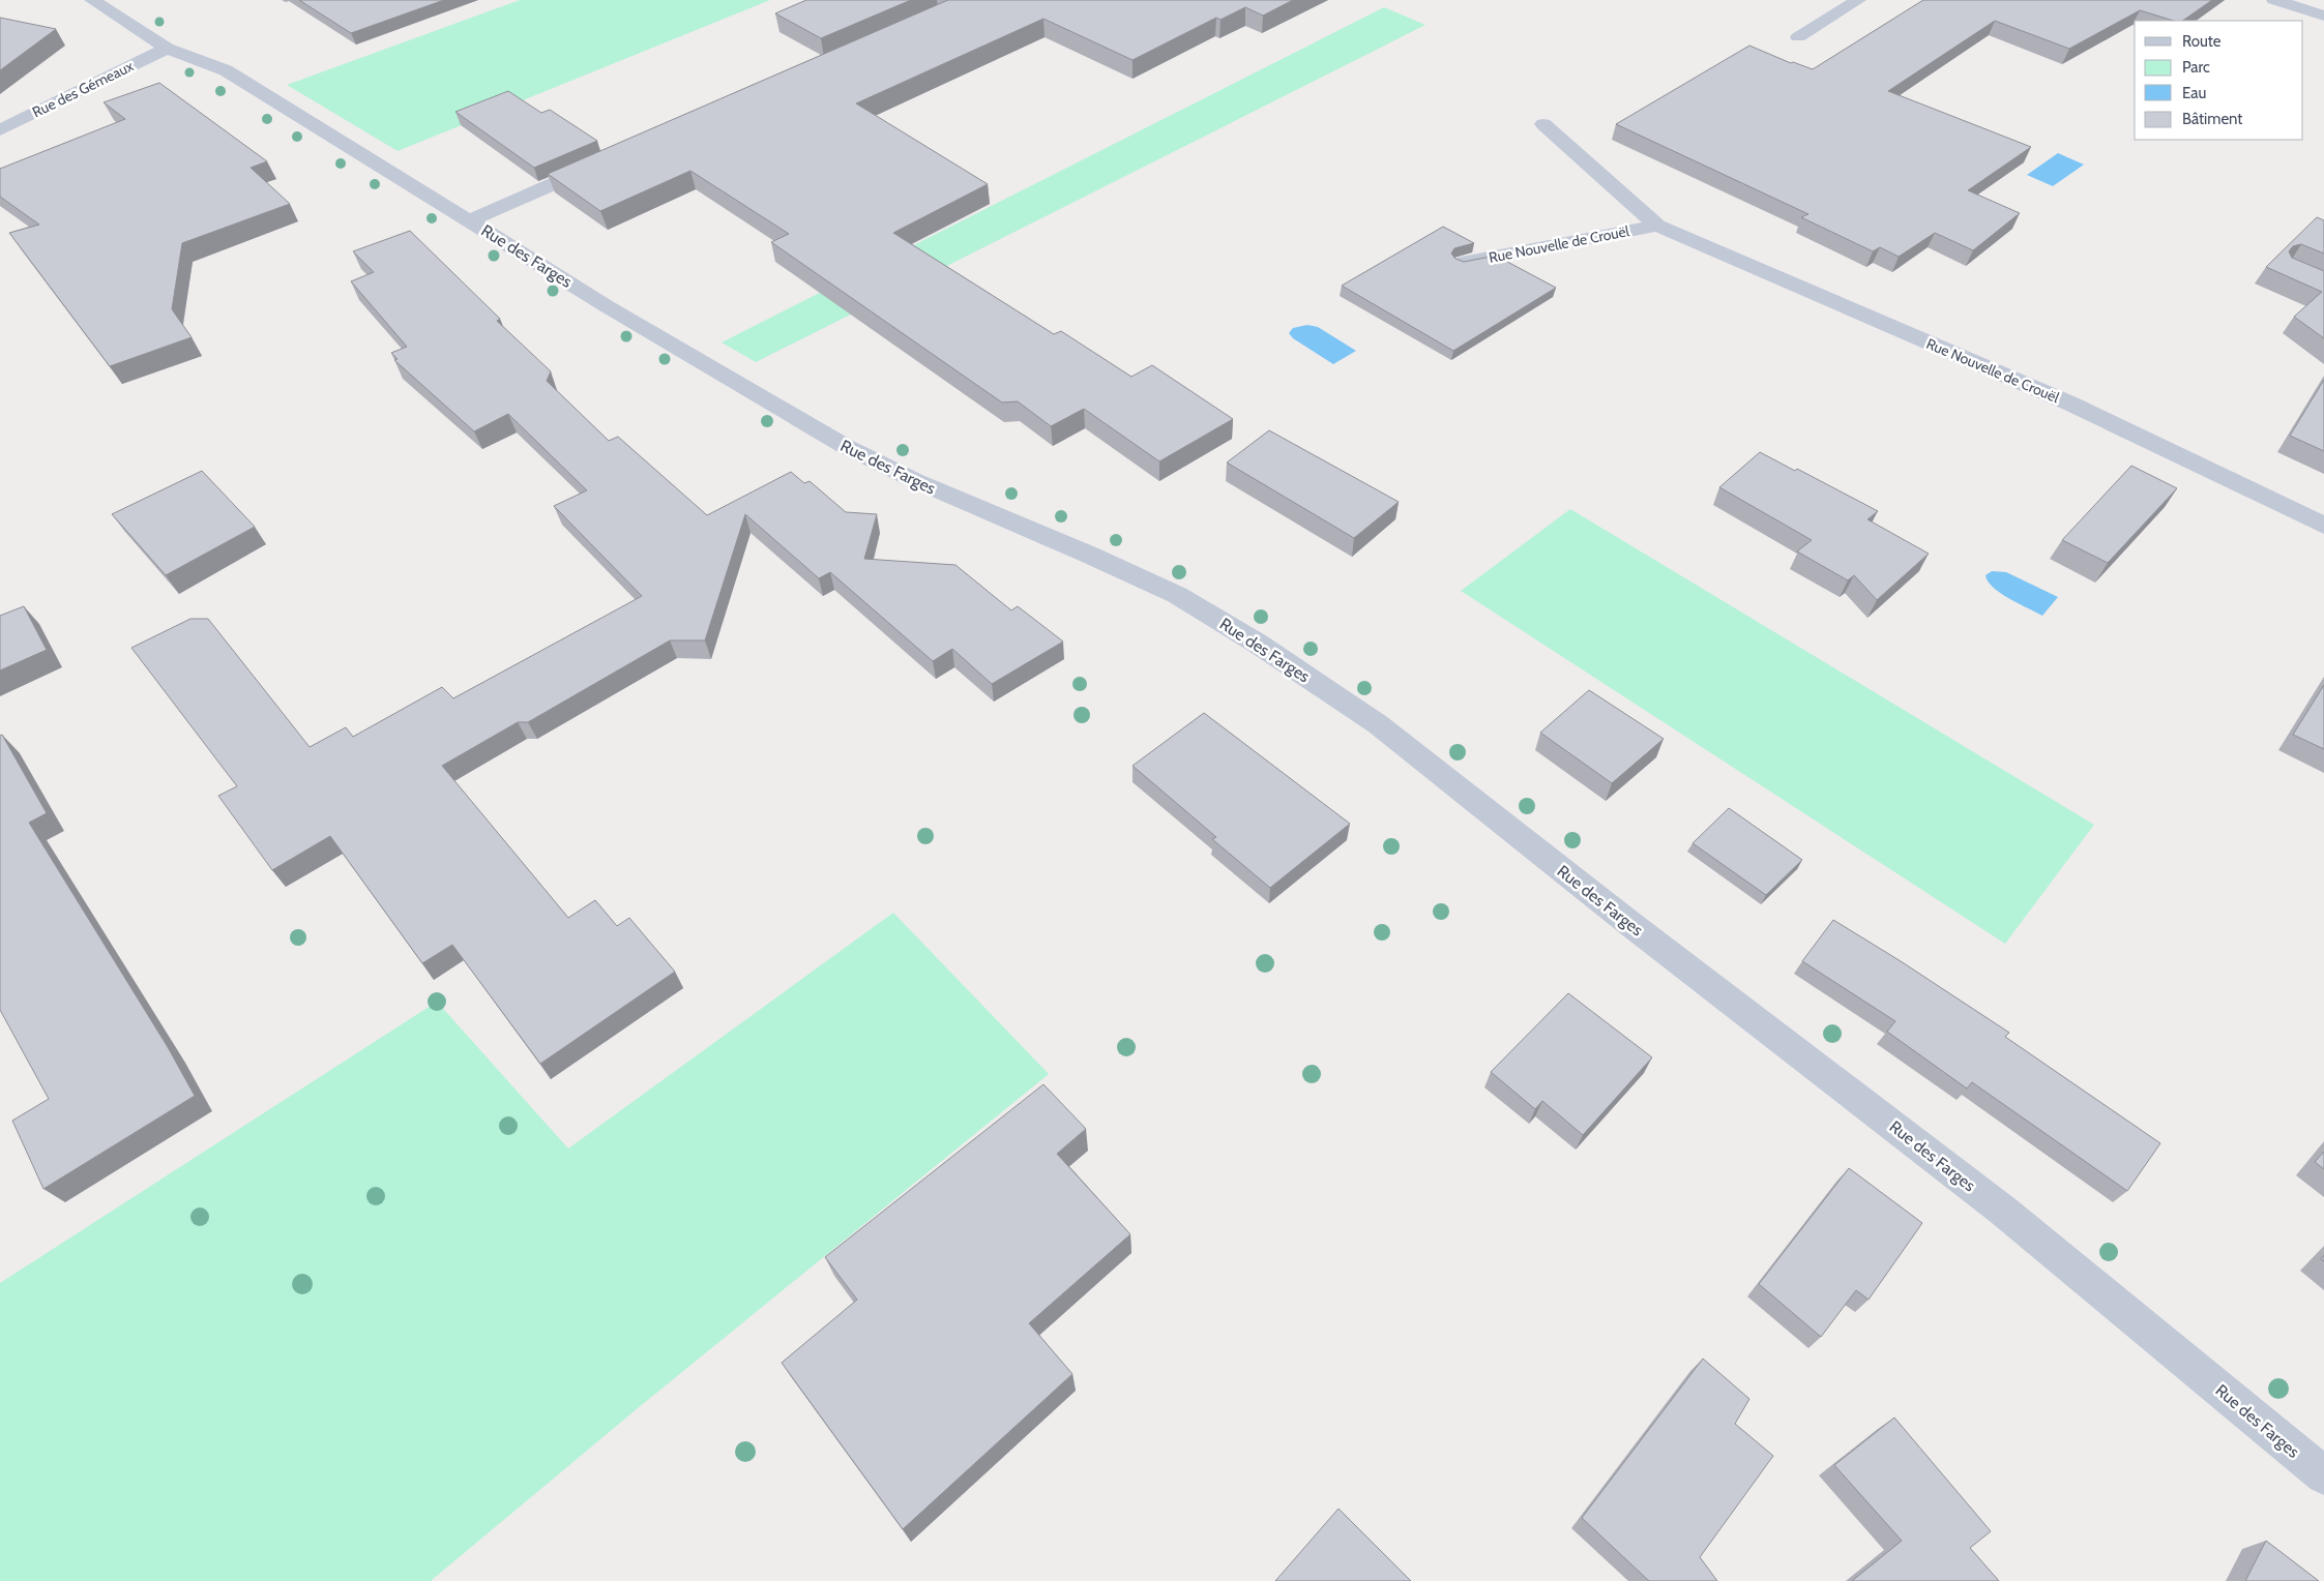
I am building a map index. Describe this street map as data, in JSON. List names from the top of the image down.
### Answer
{
  "streets": {
    "street": ["Rue des Gémeaux", "Rue Nouvelle de Crouël", "Rue des Farges"]
  },
  "crossings": [
    ["Rue des Gémeaux", "Rue des Farges"]
  ],
  "legend": [
    "Route",
    "Parc",
    "Eau",
    "Bâtiment"
  ]
}
